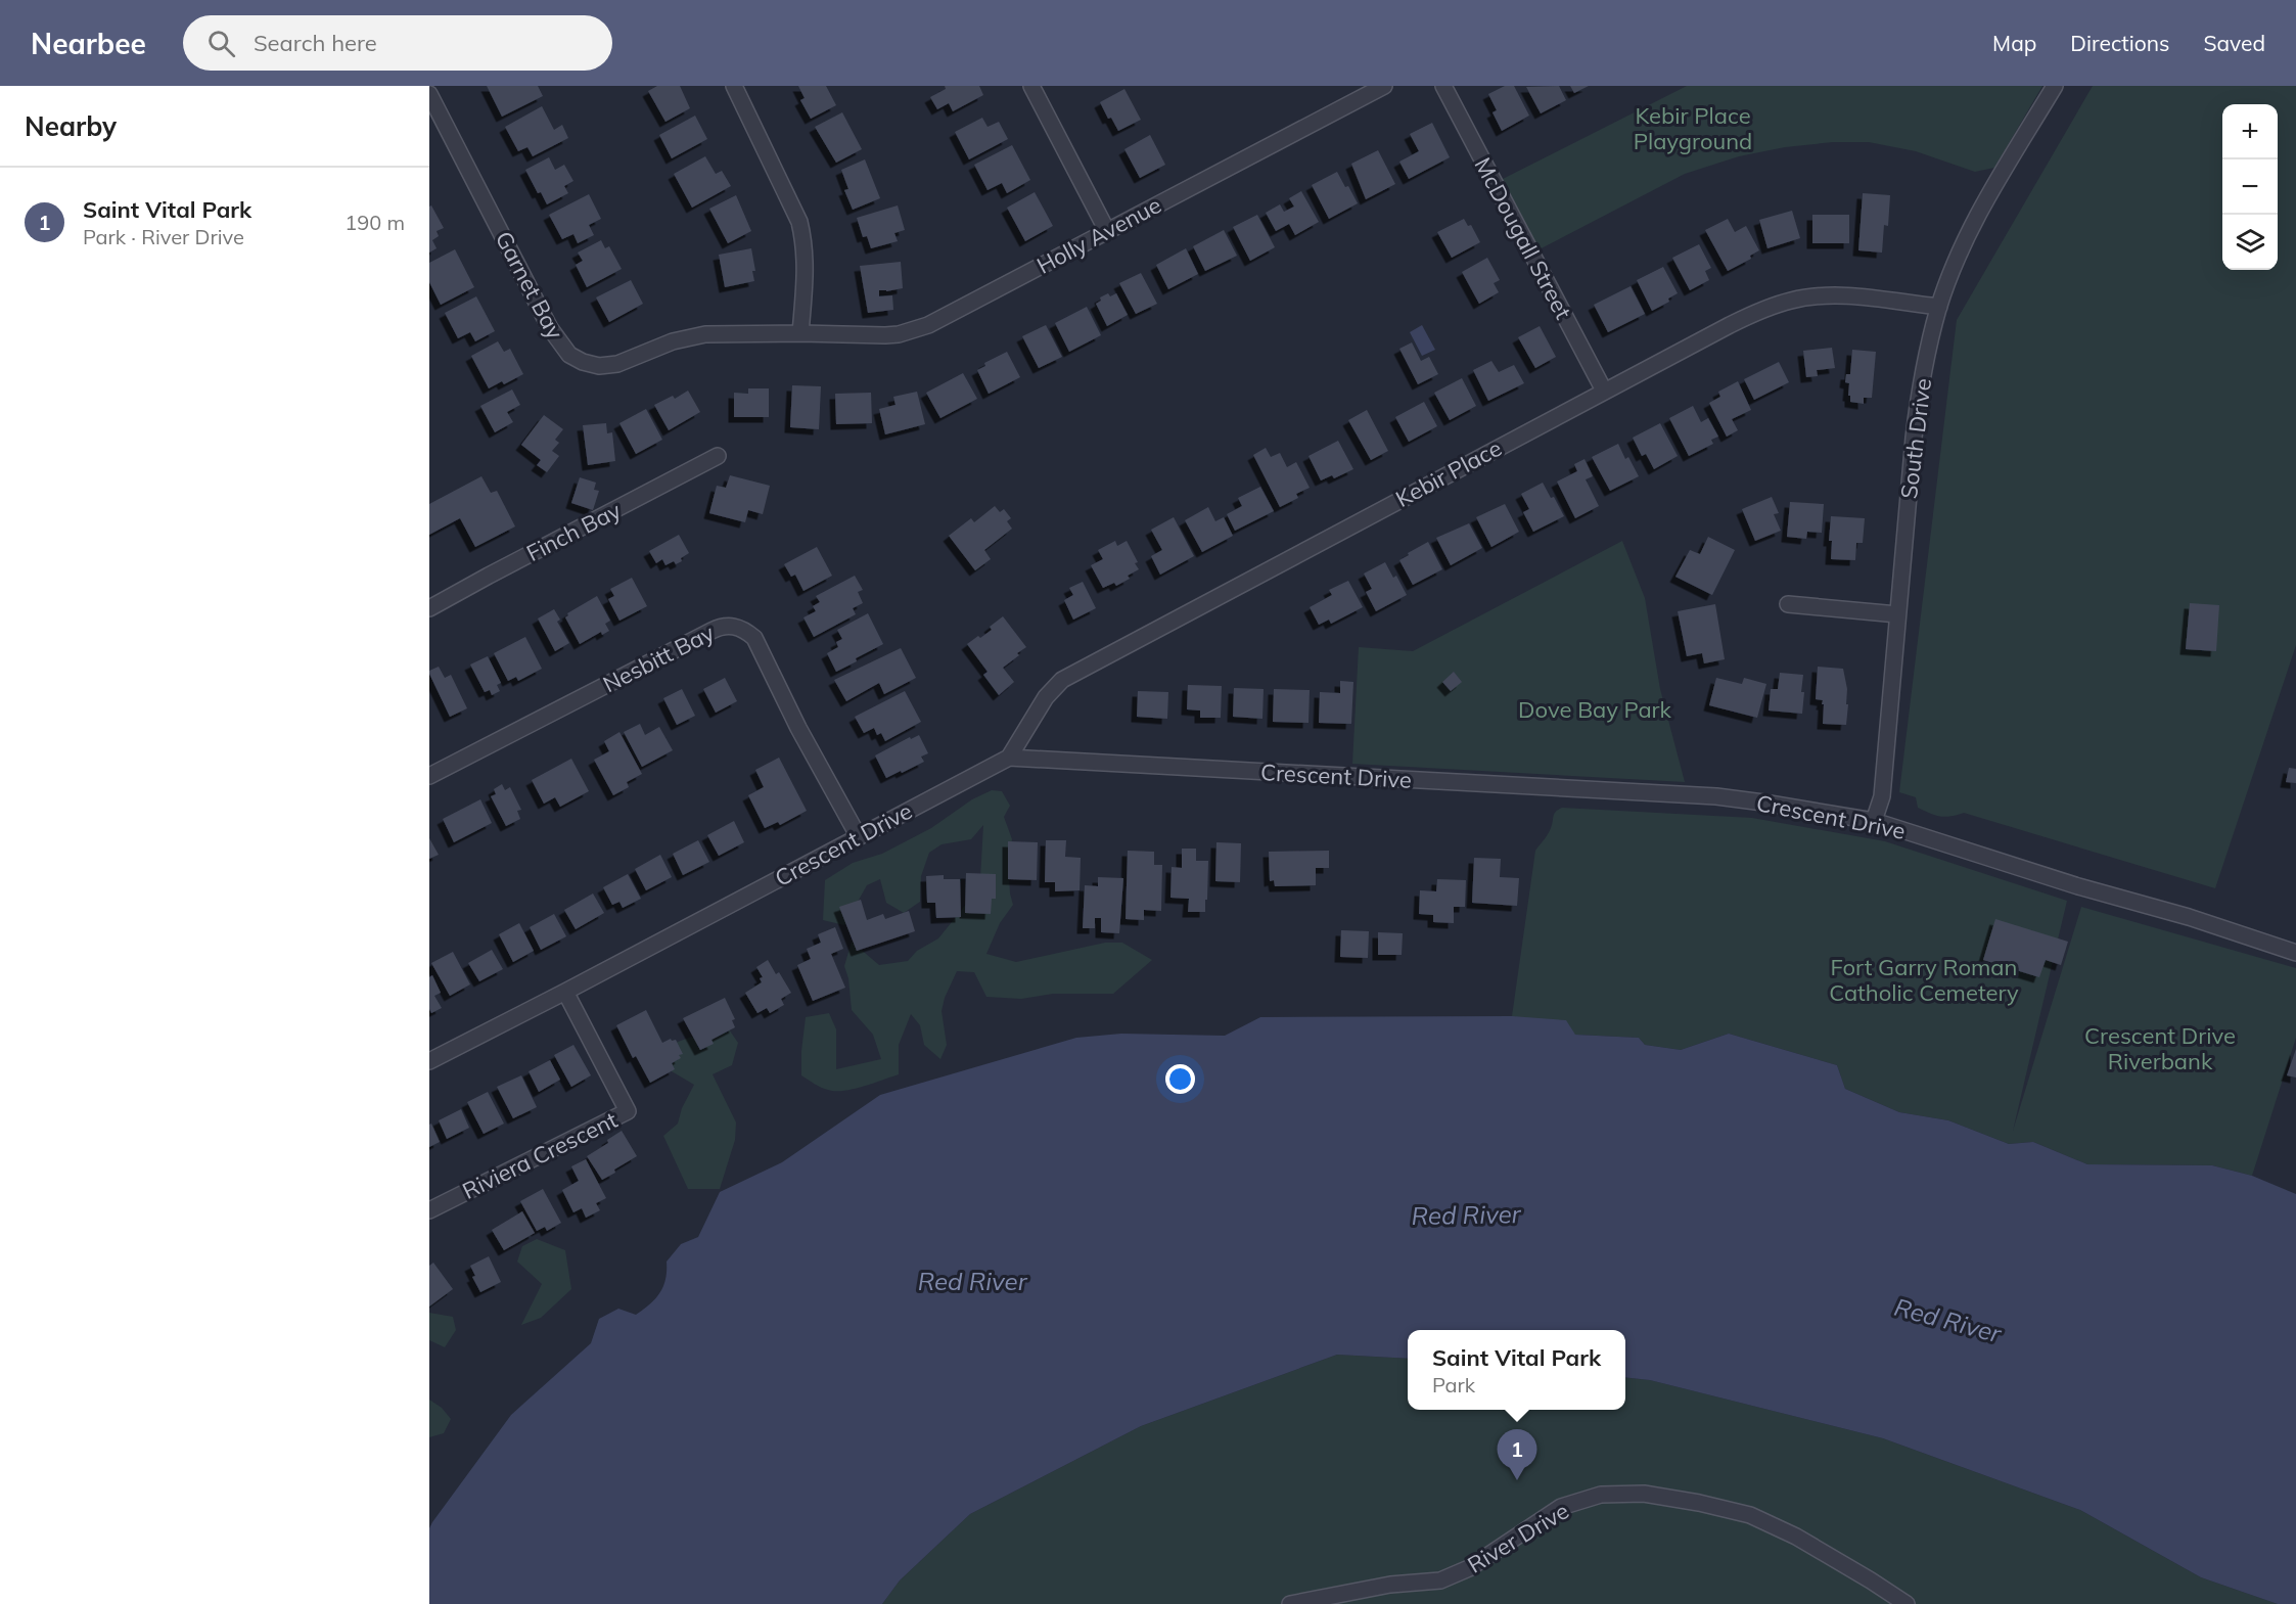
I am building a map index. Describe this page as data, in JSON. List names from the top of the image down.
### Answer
{
  "streets": {
    "street": [
      "Holly Avenue",
      "McDougall Street",
      "Garnet Bay",
      "South Drive",
      "Kebir Place",
      "Finch Bay",
      "Nesbitt Bay",
      "Crescent Drive",
      "Riviera Crescent",
      "River Drive"
    ]
  },
  "crossings": [
    ["Holly Avenue", "Garnet Bay"],
    ["McDougall Street", "Kebir Place"],
    ["South Drive", "Kebir Place"],
    ["South Drive", "Crescent Drive"],
    ["Kebir Place", "Crescent Drive"],
    ["Nesbitt Bay", "Crescent Drive"],
    ["Crescent Drive", "Riviera Crescent"]
  ],
  "water": ["Red River"],
  "parks": [
    "Kebir Place Playground",
    "Dove Bay Park",
    "Fort Garry Roman Catholic Cemetery",
    "Crescent Drive Riverbank"
  ],
  "page": {
    "header": "Nearbee",
    "search": "Search here",
    "nav": ["Map", "Directions", "Saved"],
    "heading": "Nearby",
    "map_buttons": ["+", "−"],
    "list": [
      {
        "mark": "1",
        "name": "Saint Vital Park",
        "note": "Park · River Drive",
        "value": "190 m"
      }
    ],
    "popup": ["Saint Vital Park", "Park"],
    "pins": "1"
  }
}
